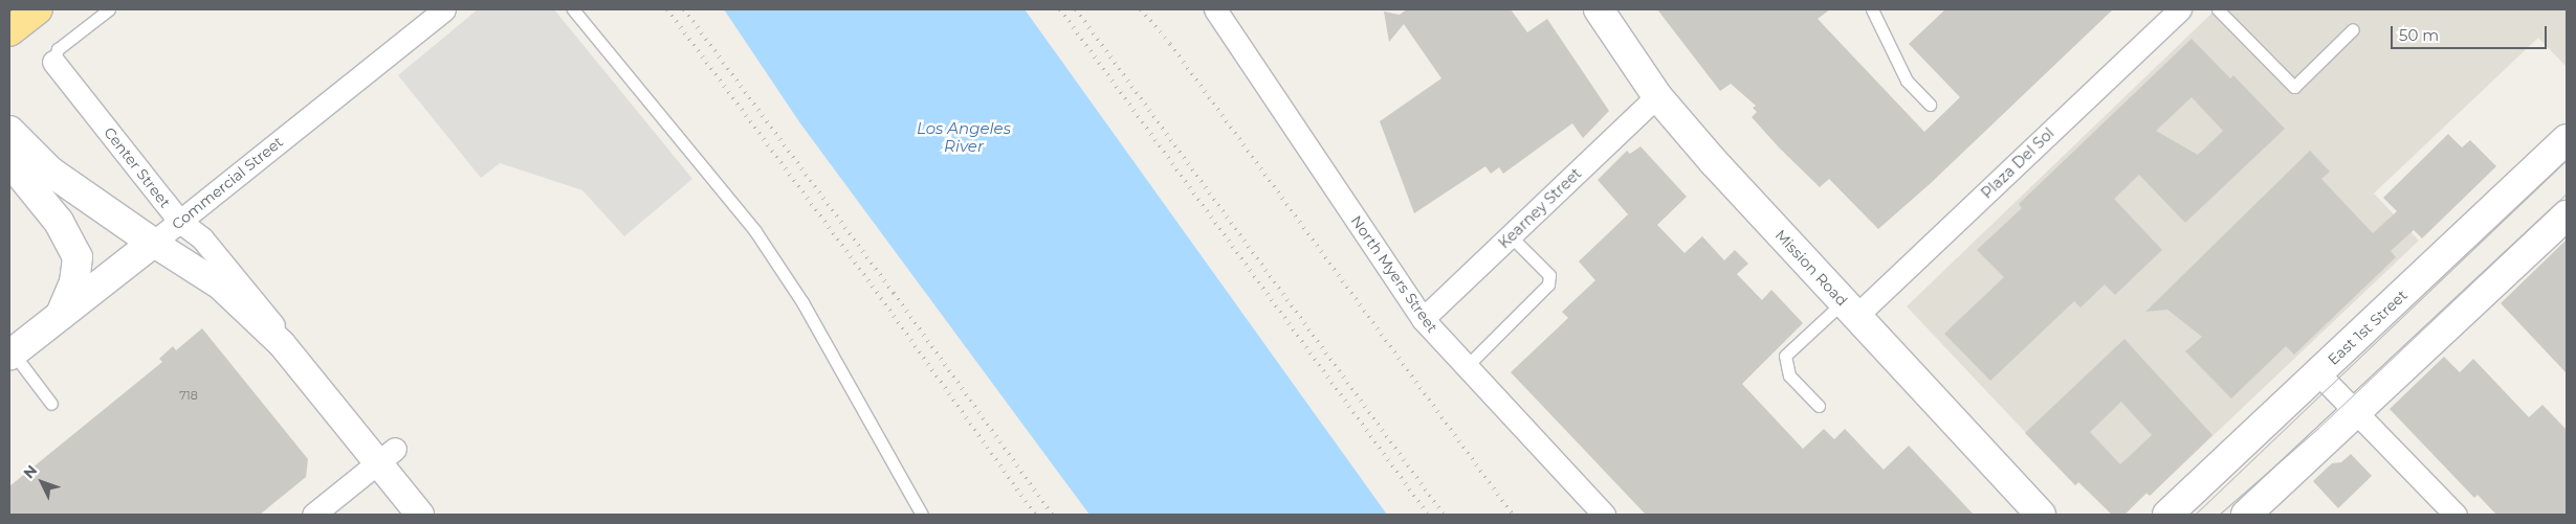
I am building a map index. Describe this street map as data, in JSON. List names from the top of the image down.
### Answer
{
  "streets": {
    "main road": [
      "Center Street",
      "Commercial Street",
      "Mission Road",
      "East 1st Street"
    ],
    "street": ["Plaza Del Sol", "Kearney Street", "North Myers Street"]
  },
  "crossings": [
    ["Plaza Del Sol", "Mission Road"],
    ["Center Street", "Commercial Street"],
    ["Kearney Street", "Mission Road"],
    ["Kearney Street", "North Myers Street"]
  ],
  "water": ["Los Angeles River"],
  "house_numbers": ["718"],
  "scale_bar": "50 m",
  "north": "top left"
}
